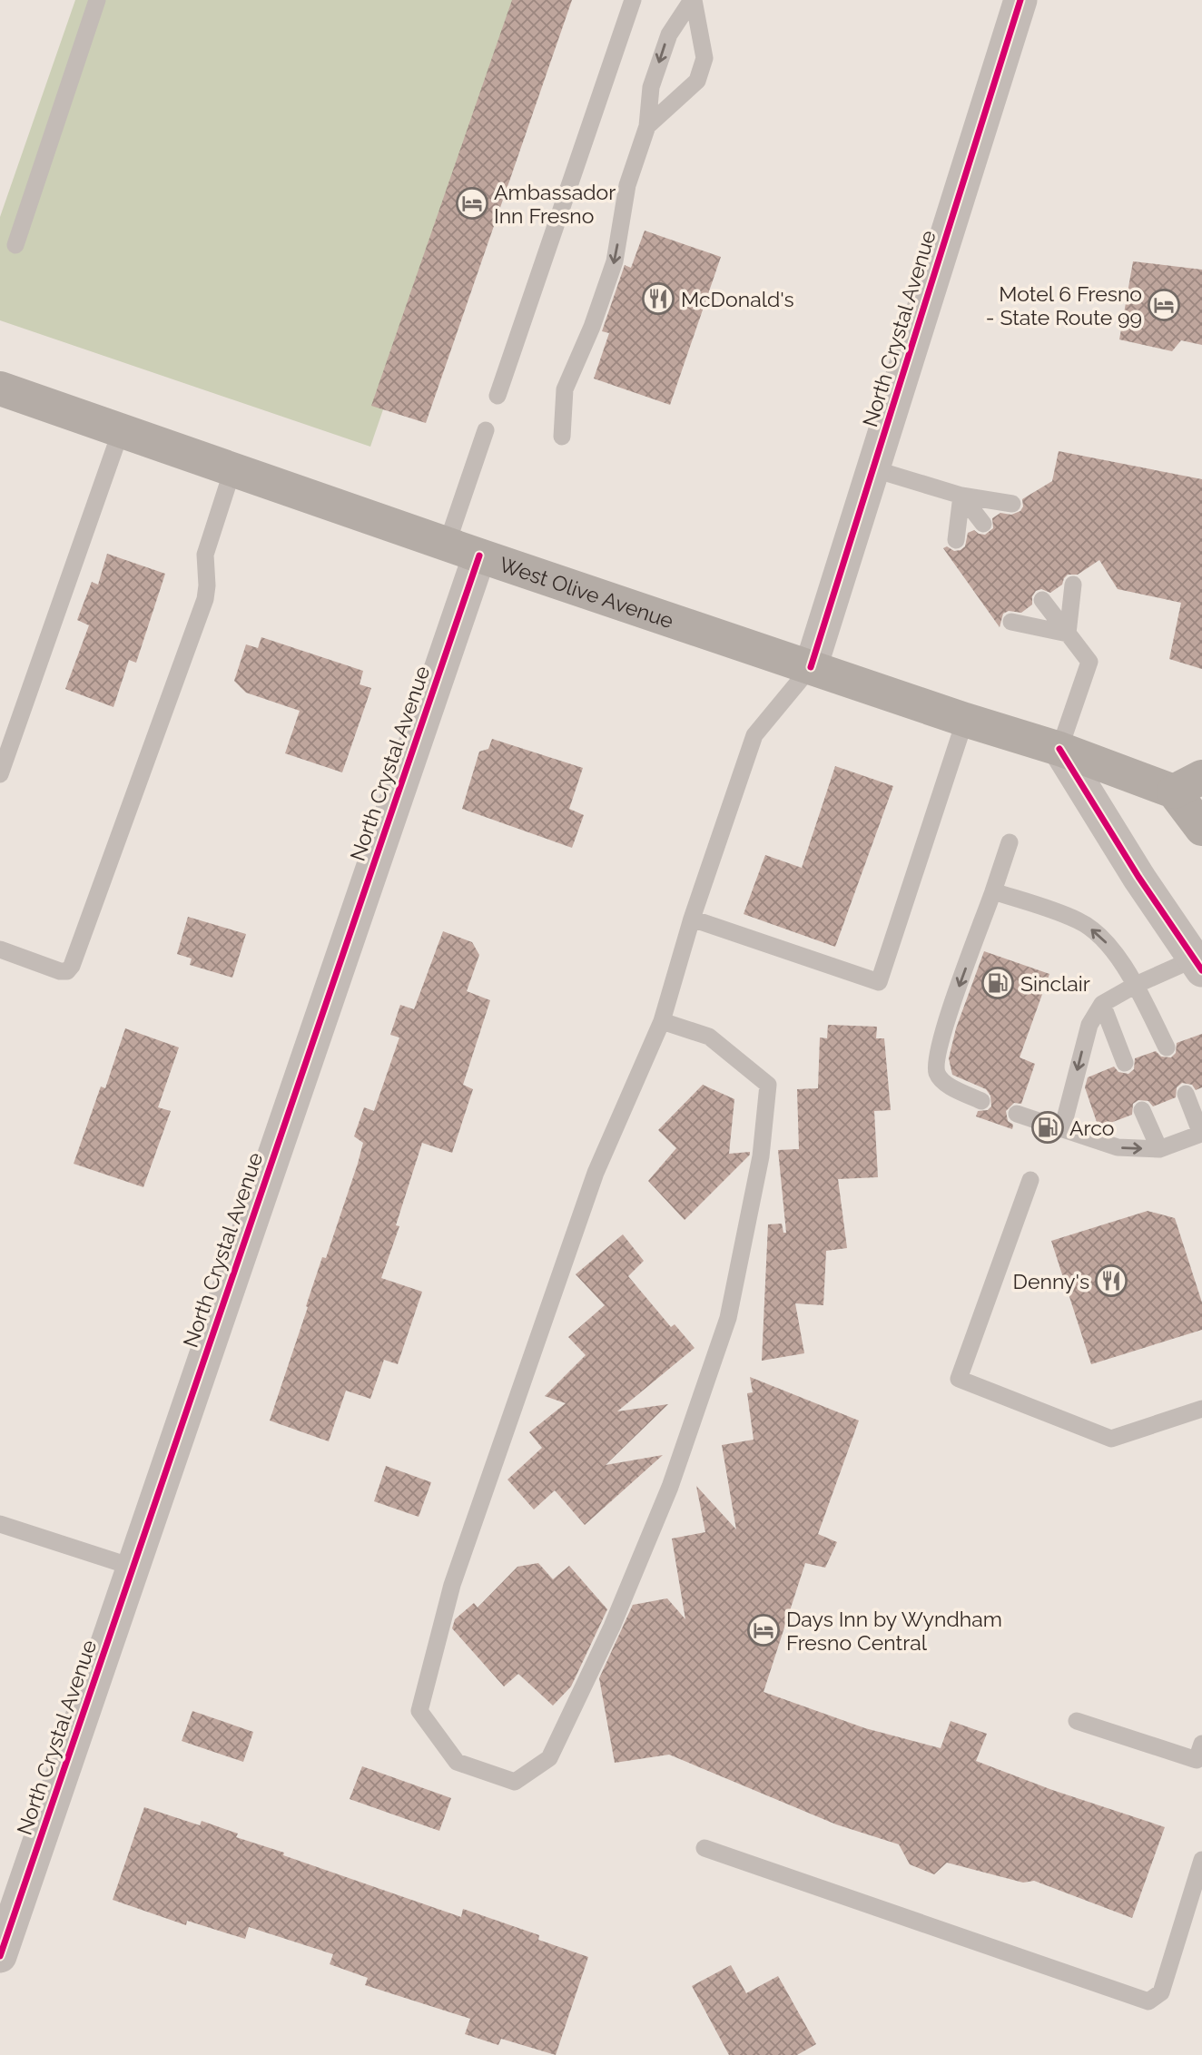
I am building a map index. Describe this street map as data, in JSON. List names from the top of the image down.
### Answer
{
  "streets": {
    "main road": ["West Olive Avenue"],
    "street": ["North Crystal Avenue"]
  },
  "crossings": [
    ["North Crystal Avenue", "West Olive Avenue"]
  ],
  "places": {
    "hotel": ["Ambassador Inn Fresno", "Motel 6 Fresno - State Route 99", "Days Inn by Wyndham Fresno Central"],
    "restaurant": ["McDonald's", "Denny's"],
    "fuel station": ["Sinclair", "Arco"]
  }
}
